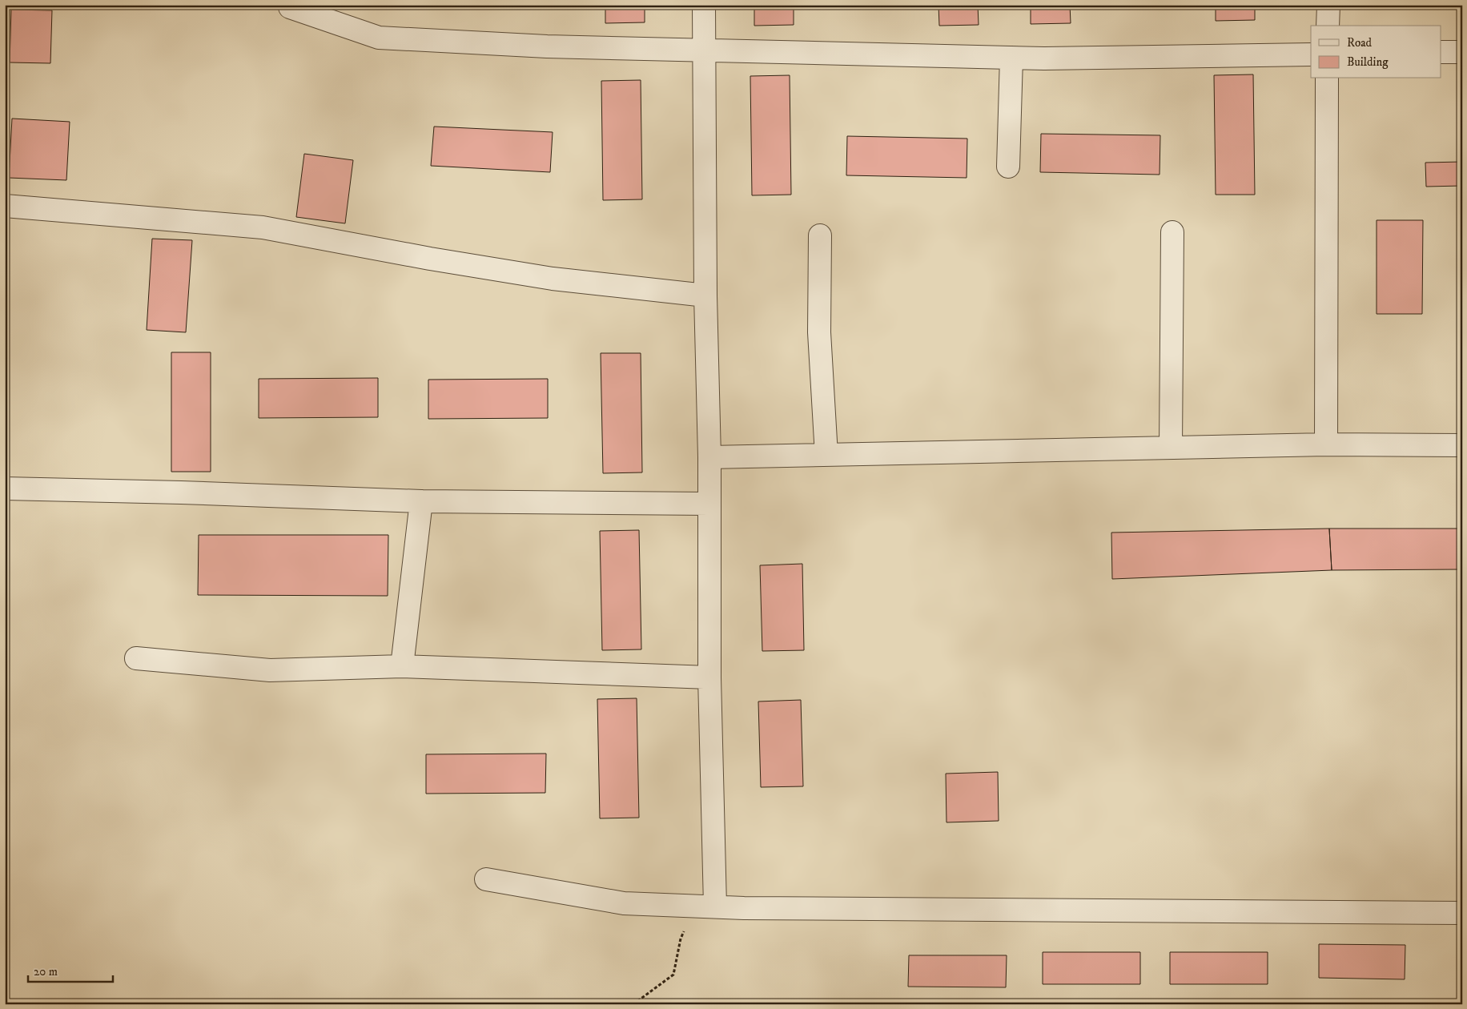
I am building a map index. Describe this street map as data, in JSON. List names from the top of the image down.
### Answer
{
  "legend": ["Road", "Building"],
  "scale_bar": "20 m"
}
